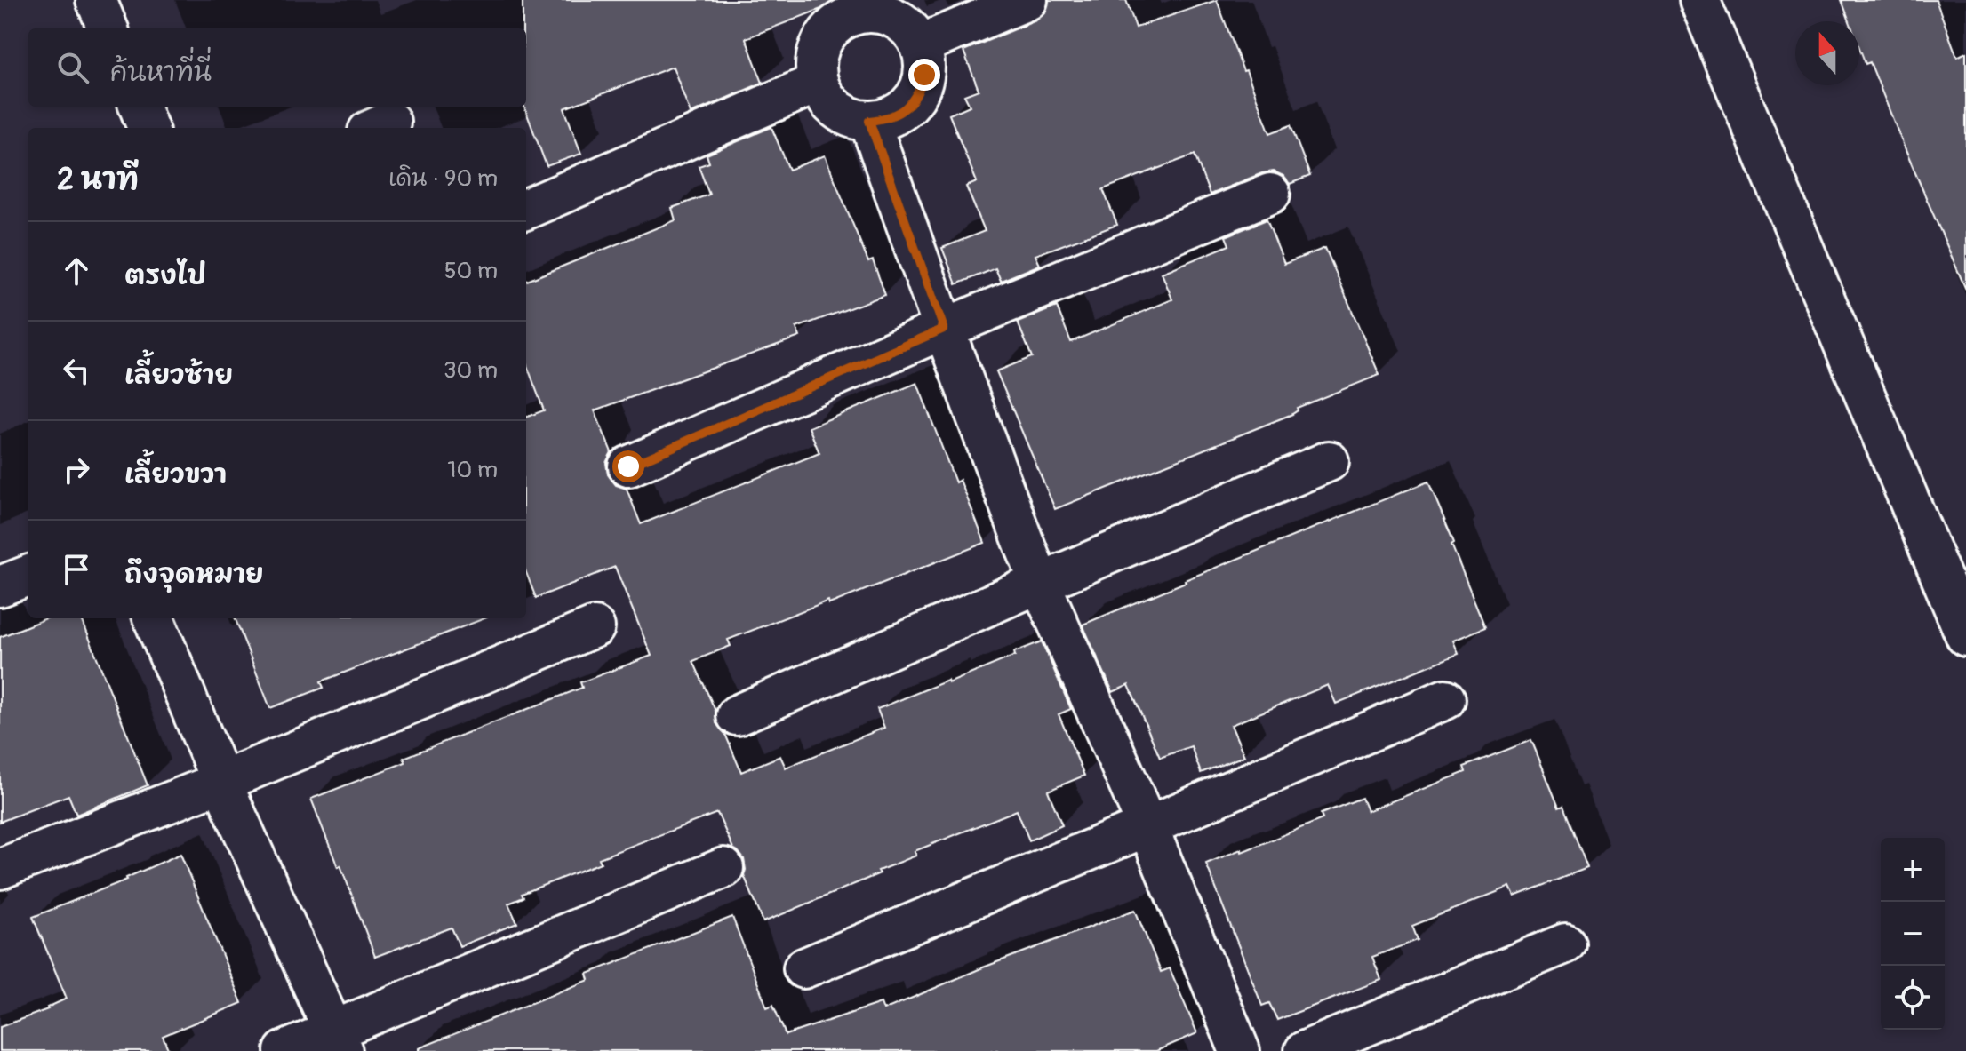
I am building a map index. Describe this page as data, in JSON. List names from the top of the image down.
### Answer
{
  "north": "top",
  "page": {
    "search": "ค้นหาที่นี่",
    "heading": ["2 นาที", "เดิน · 90 m"],
    "list": [
      ["ตรงไป", "50 m"],
      ["เลี้ยวซ้าย", "30 m"],
      ["เลี้ยวขวา", "10 m"],
      "ถึงจุดหมาย"
    ],
    "map_buttons": ["+", "−"]
  }
}
